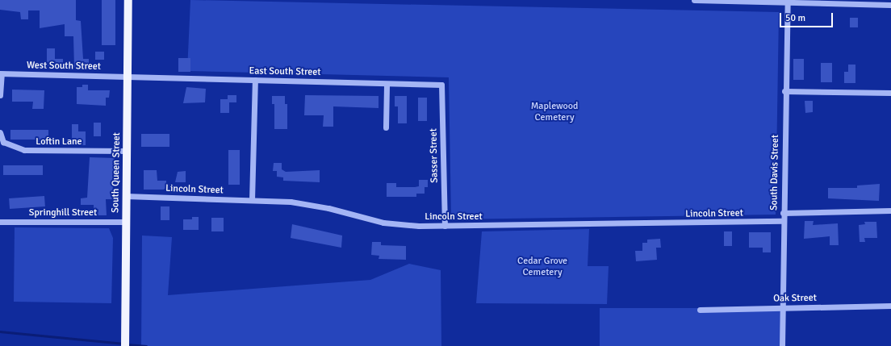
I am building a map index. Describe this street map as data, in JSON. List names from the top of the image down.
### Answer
{
  "streets": {
    "main road": ["South Queen Street"],
    "street": [
      "West South Street",
      "East South Street",
      "Loftin Lane",
      "Sasser Street",
      "South Davis Street",
      "Lincoln Street",
      "Springhill Street",
      "Oak Street"
    ]
  },
  "crossings": [
    ["West South Street", "East South Street"],
    ["West South Street", "South Queen Street"],
    ["East South Street", "Sasser Street"],
    ["East South Street", "South Queen Street"],
    ["Loftin Lane", "South Queen Street"],
    ["Sasser Street", "Lincoln Street"],
    ["South Queen Street", "Lincoln Street"],
    ["South Queen Street", "Springhill Street"],
    ["South Davis Street", "Lincoln Street"],
    ["South Davis Street", "Oak Street"]
  ],
  "parks": ["Maplewood Cemetery", "Cedar Grove Cemetery"],
  "scale_bar": "50 m"
}
